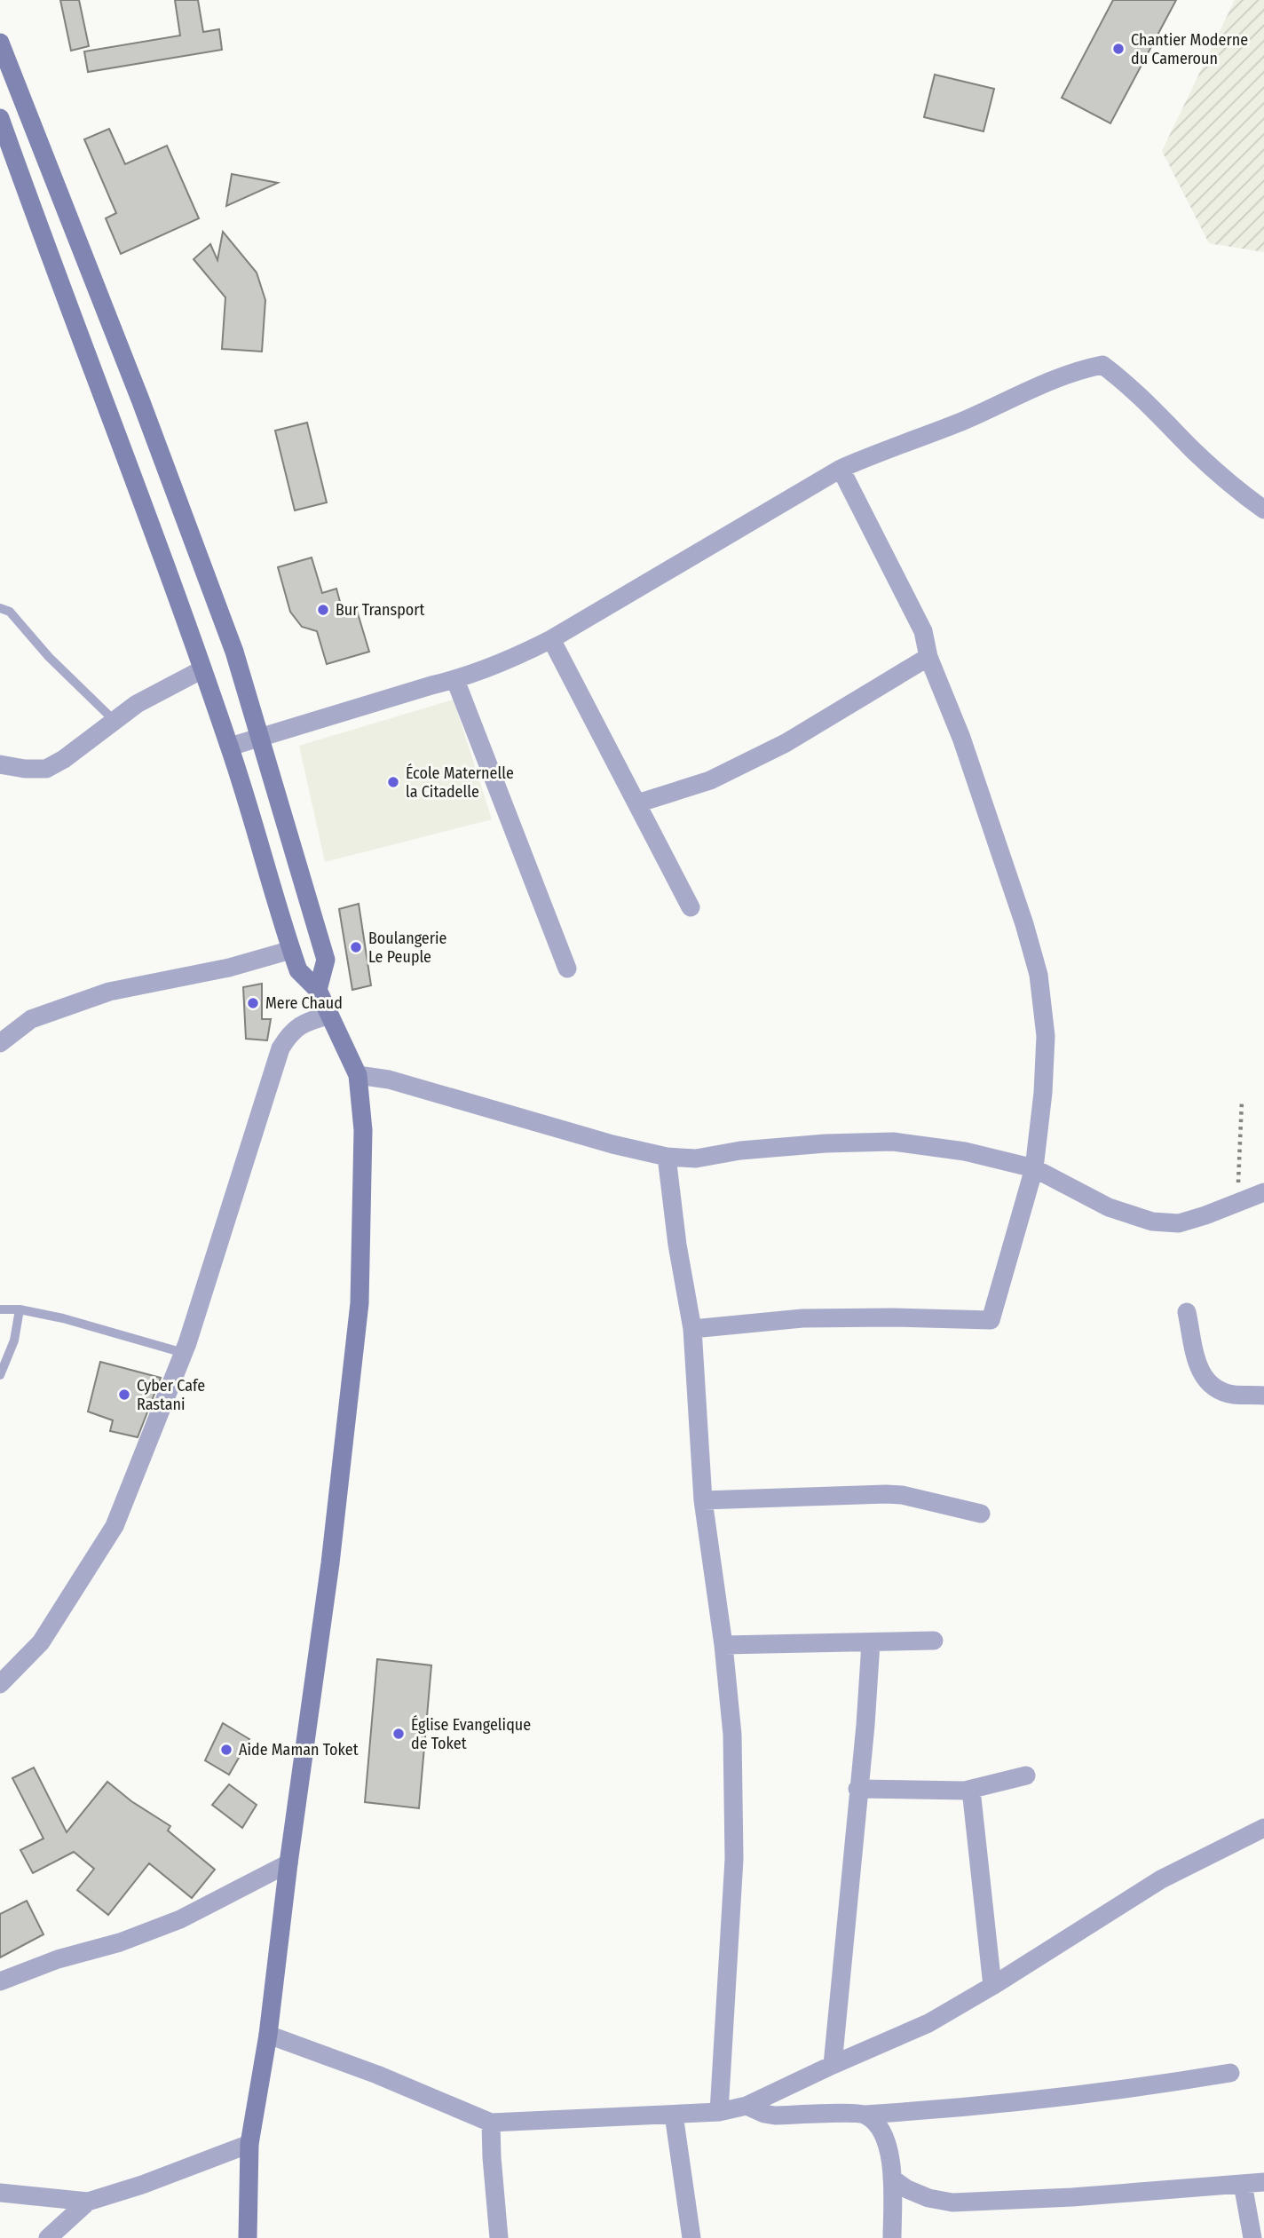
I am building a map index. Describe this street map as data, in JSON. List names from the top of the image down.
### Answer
{
  "places": [
    "Chantier Moderne du Cameroun",
    "Bur Transport",
    "École Maternelle la Citadelle",
    "Boulangerie Le Peuple",
    "Mere Chaud",
    "Cyber Cafe Rastani",
    "Église Evangelique de Toket",
    "Aide Maman Toket"
  ]
}
